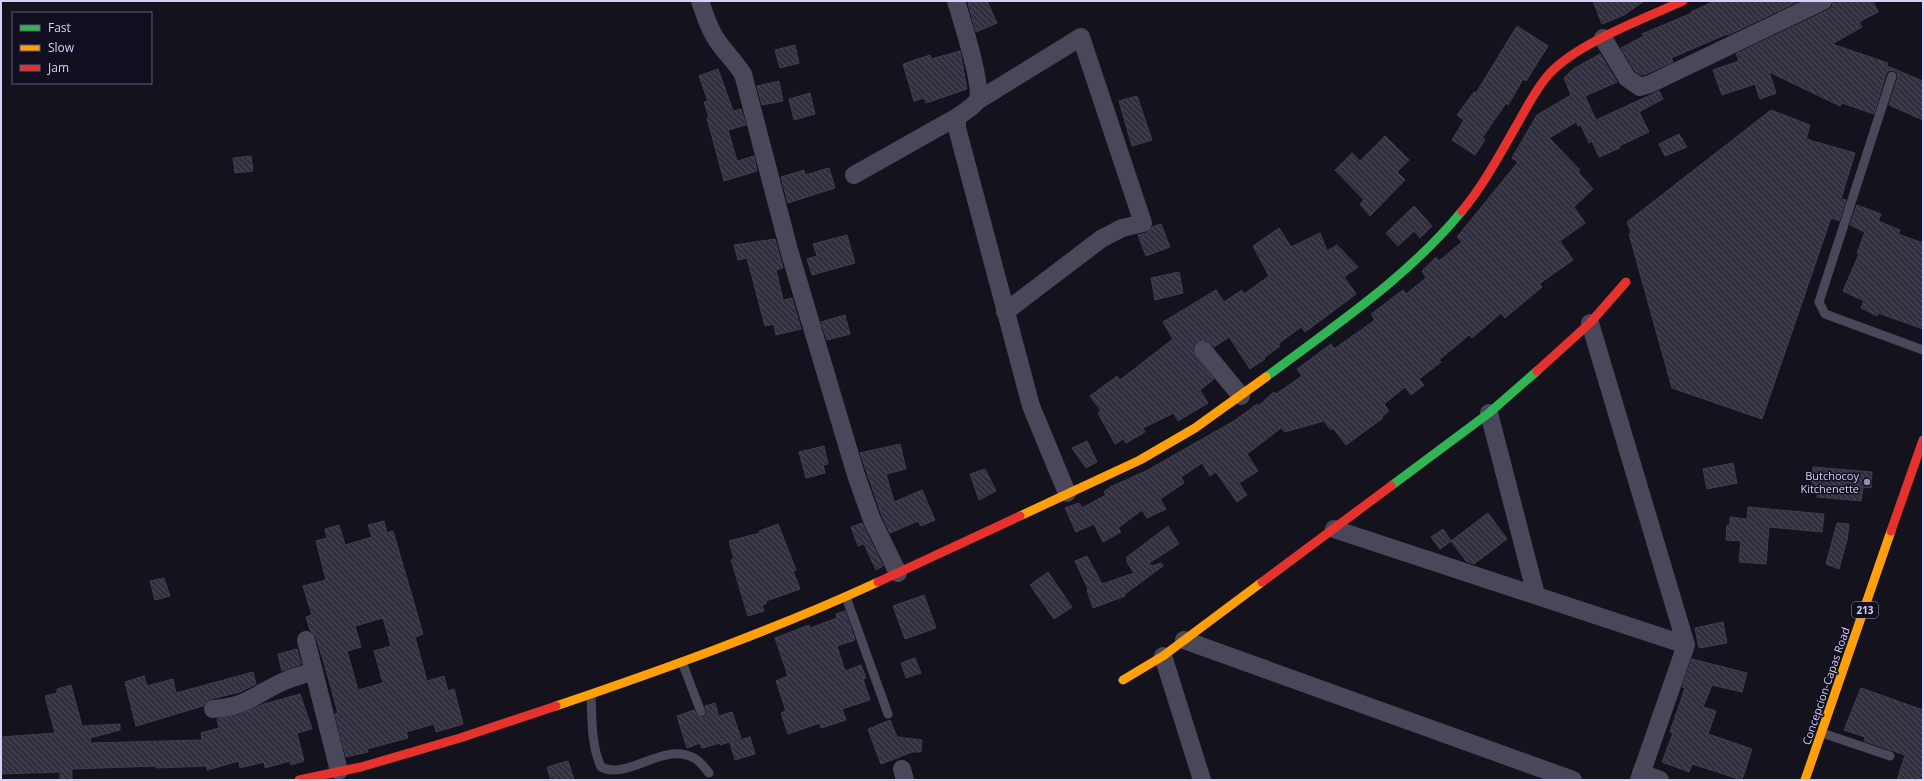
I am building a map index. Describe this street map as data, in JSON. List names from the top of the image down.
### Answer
{
  "streets": {
    "street": ["213", "Concepcion-Capas Road"]
  },
  "places": ["Butchocoy Kitchenette"],
  "legend": ["Fast", "Slow", "Jam"]
}
